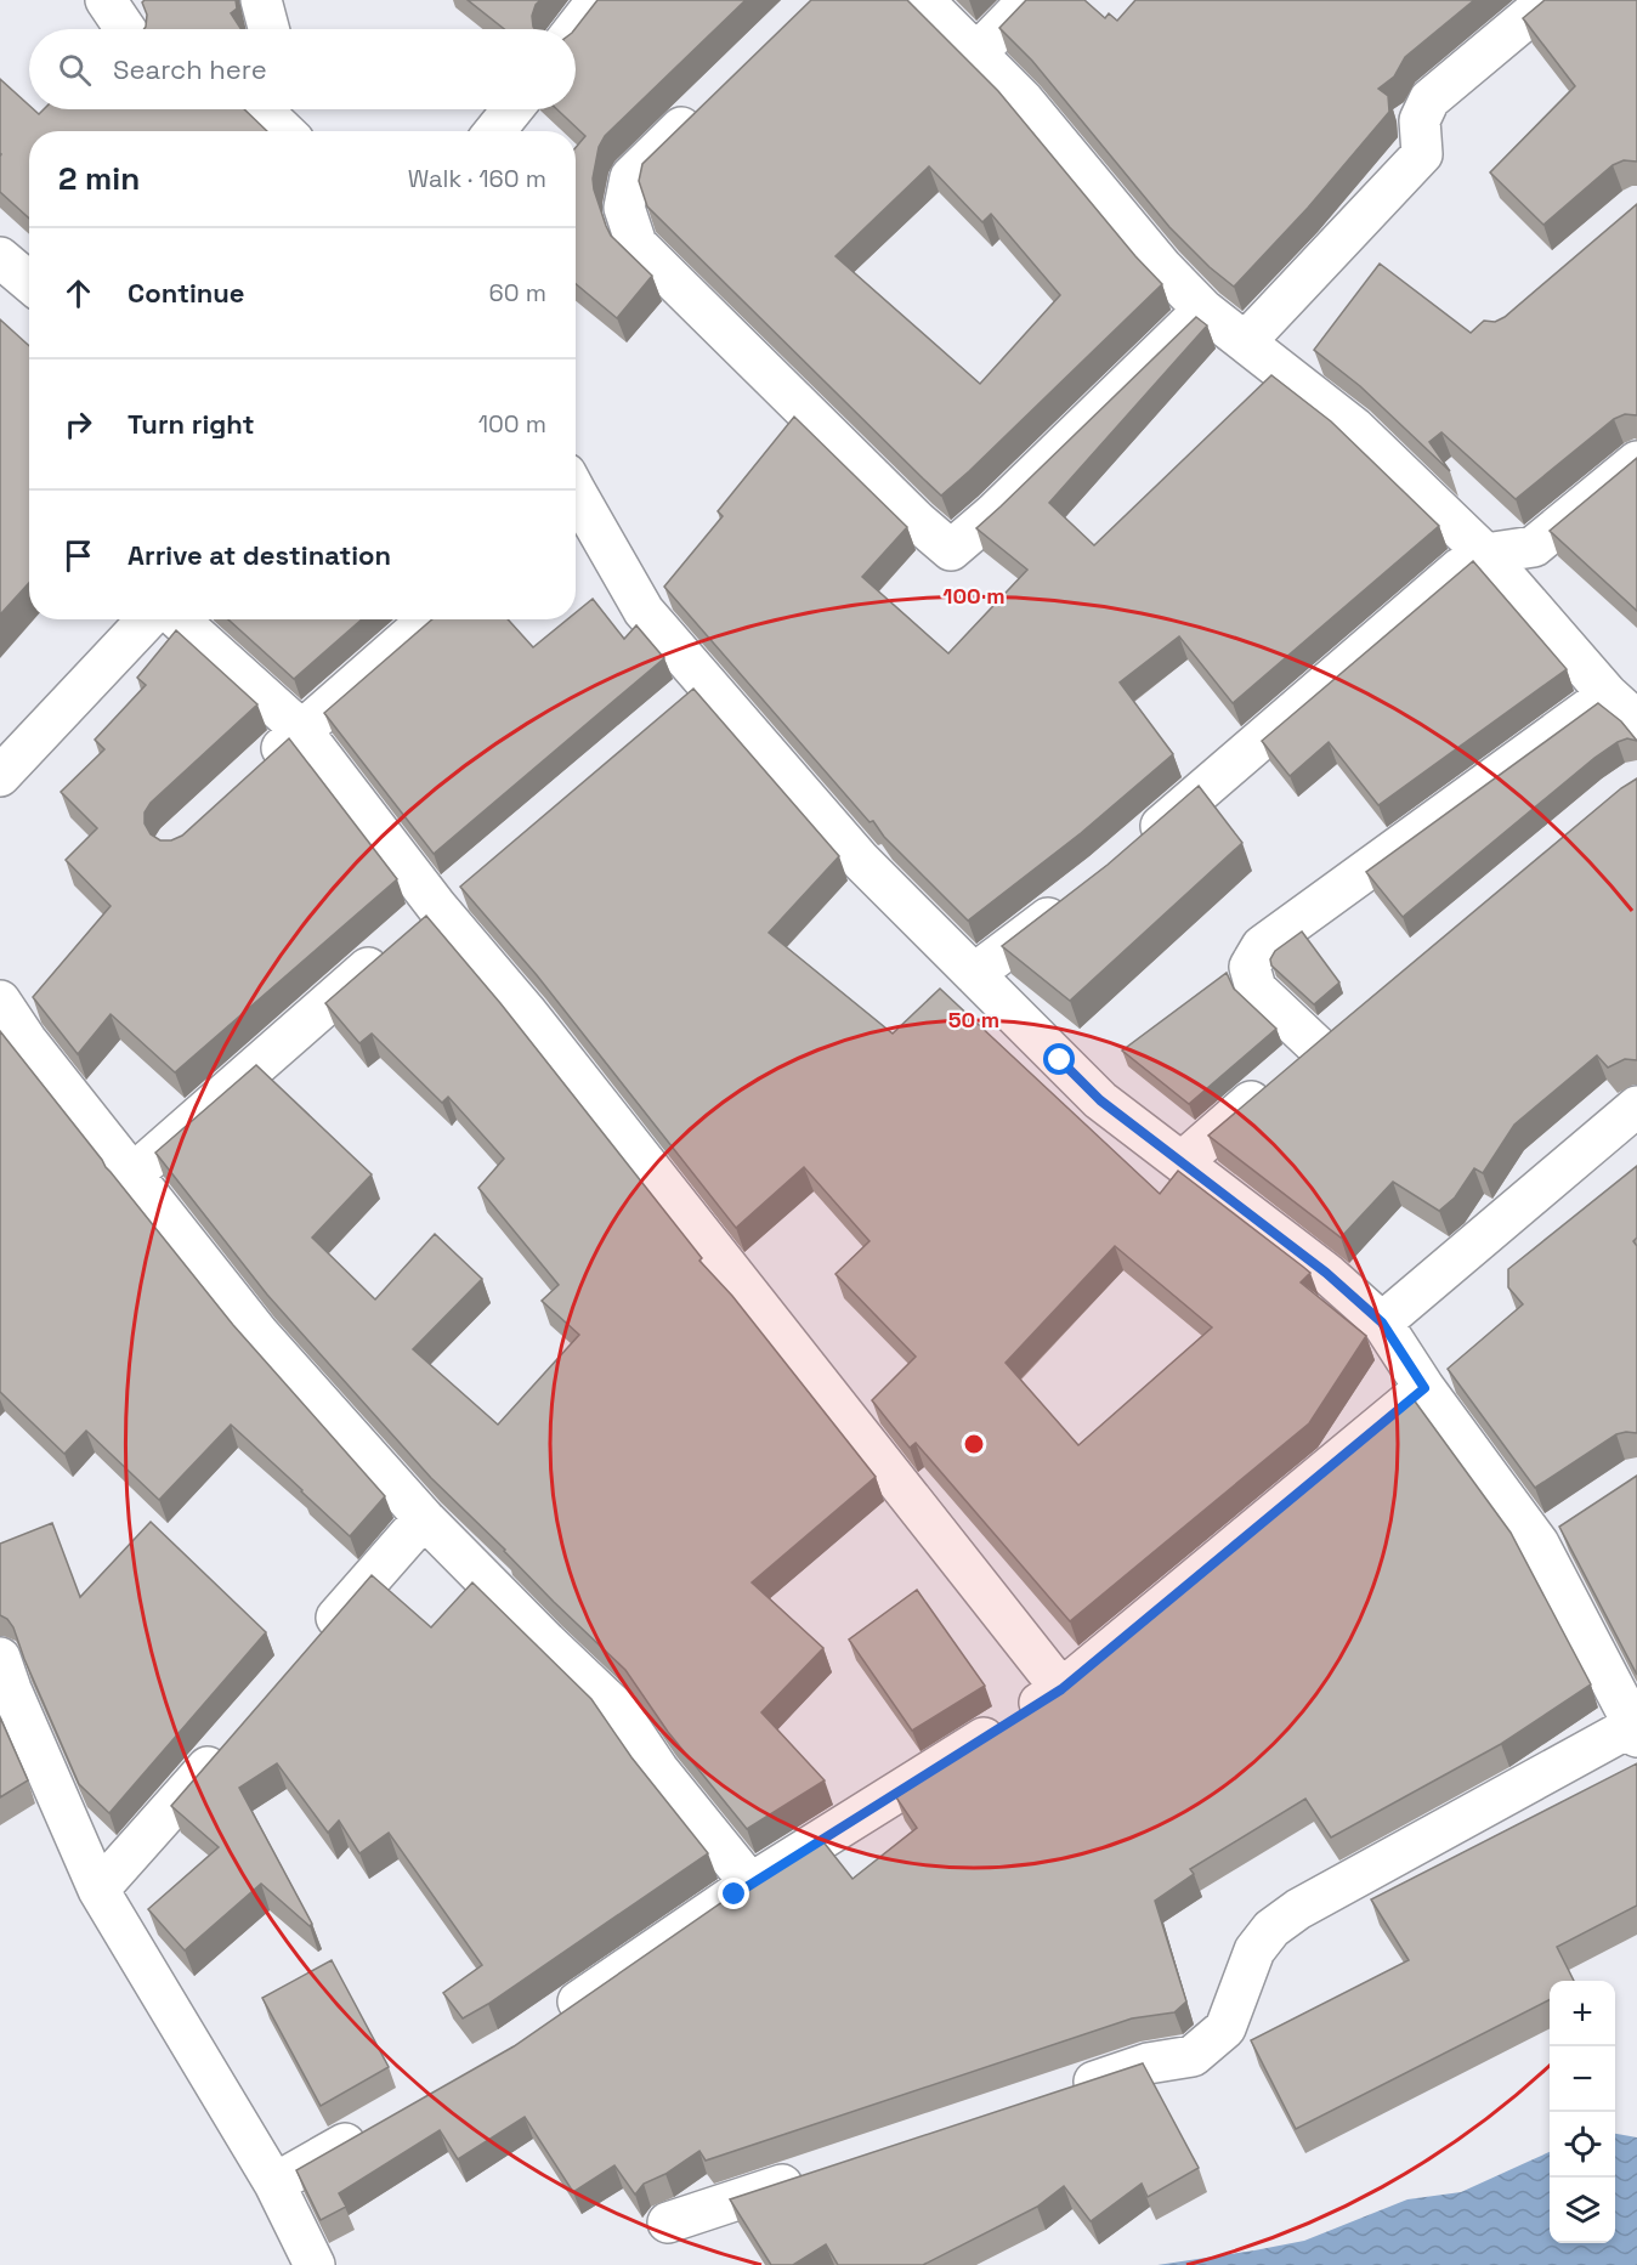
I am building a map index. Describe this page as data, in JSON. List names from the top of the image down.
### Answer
{
  "page": {
    "search": "Search here",
    "heading": ["2 min", "Walk · 160 m"],
    "list": [
      ["Continue", "60 m"],
      ["Turn right", "100 m"],
      "Arrive at destination"
    ],
    "map_buttons": ["+", "−"]
  },
  "rings": ["100 m", "50 m"]
}
